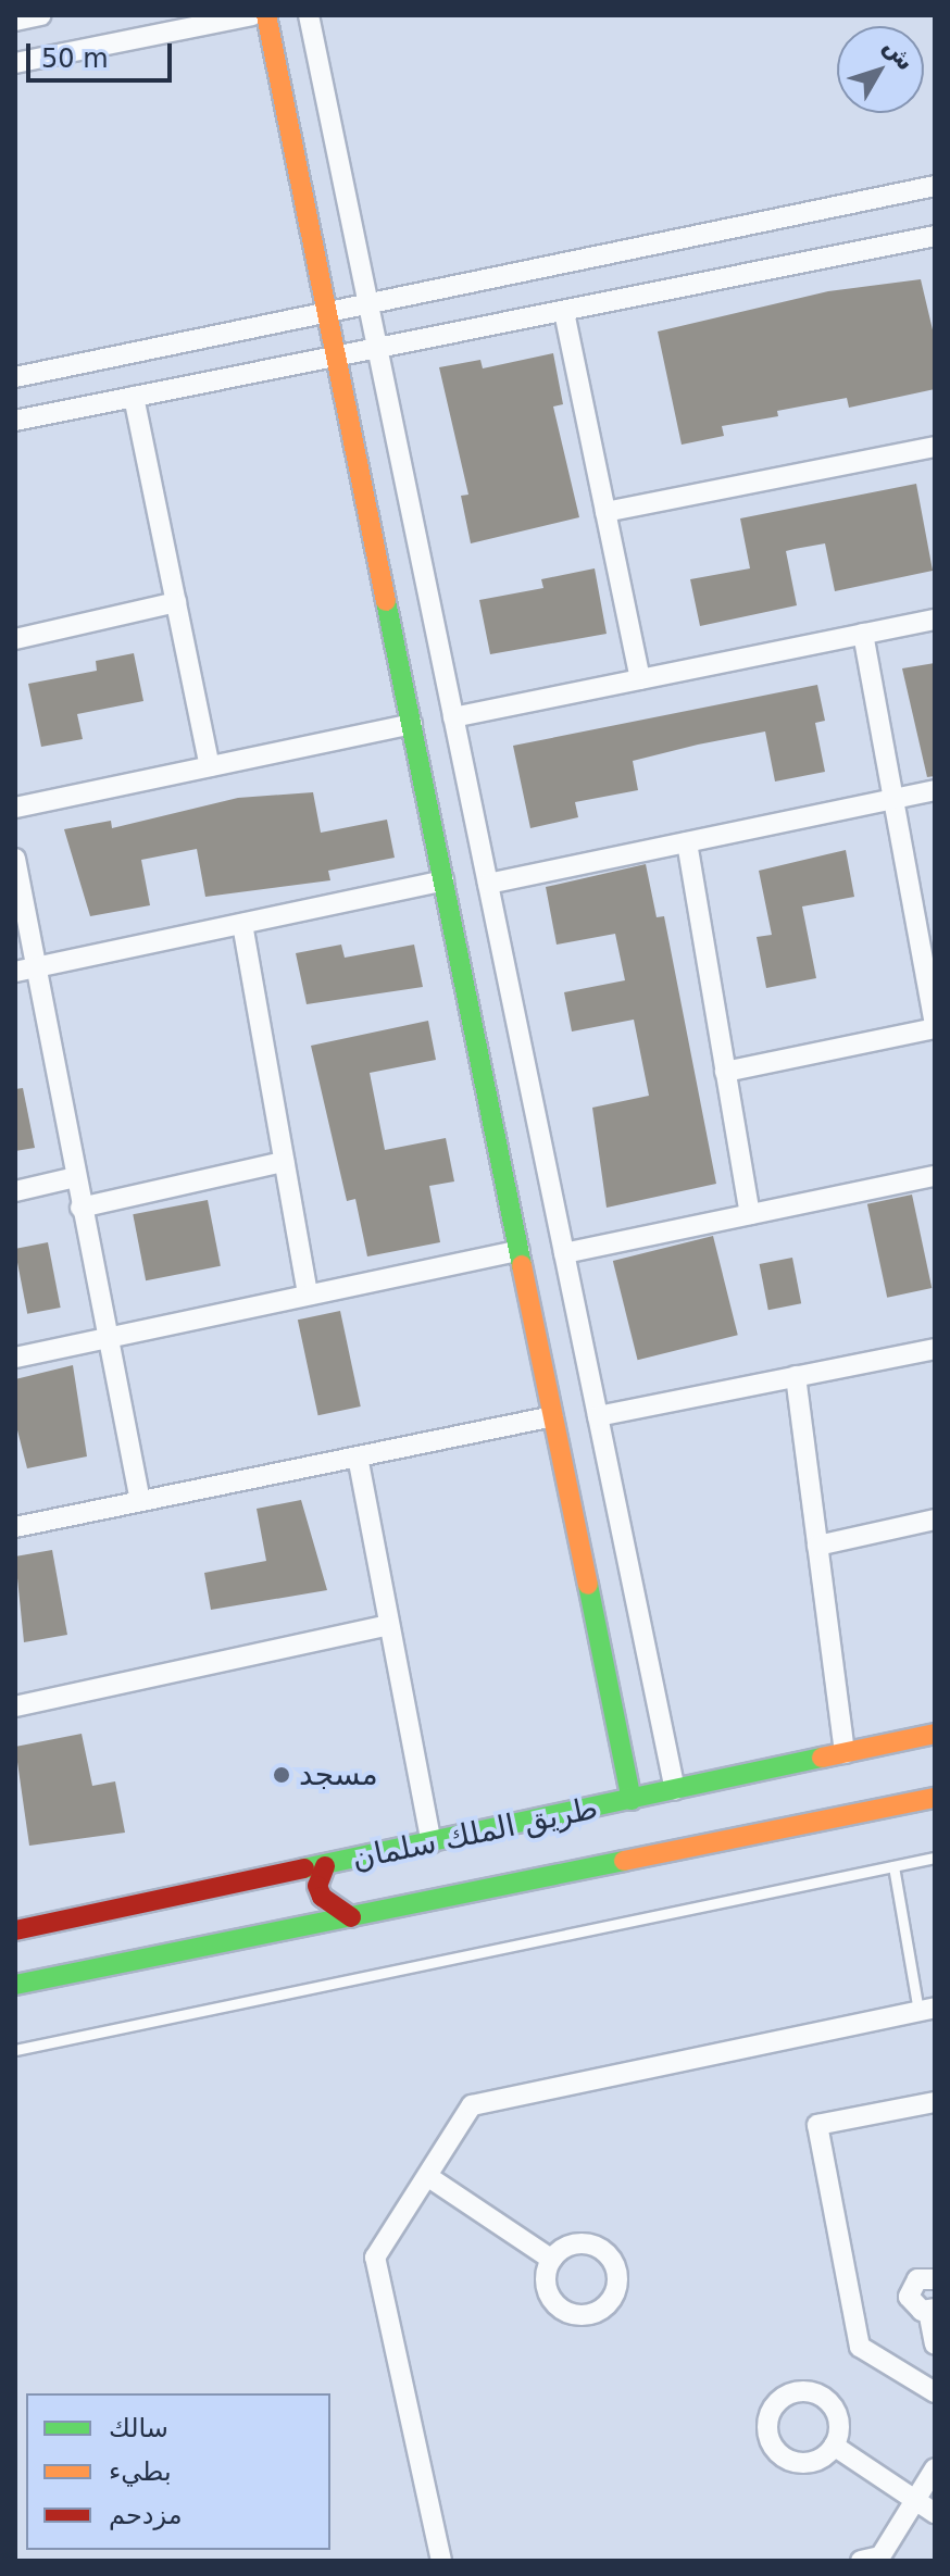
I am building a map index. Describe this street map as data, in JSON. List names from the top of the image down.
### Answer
{
  "streets": {
    "main road": ["طريق الملك سلمان"]
  },
  "places": ["مسجد"],
  "legend": ["سالك", "بطيء", "مزدحم"],
  "scale_bar": "50 m",
  "north": "top right"
}
